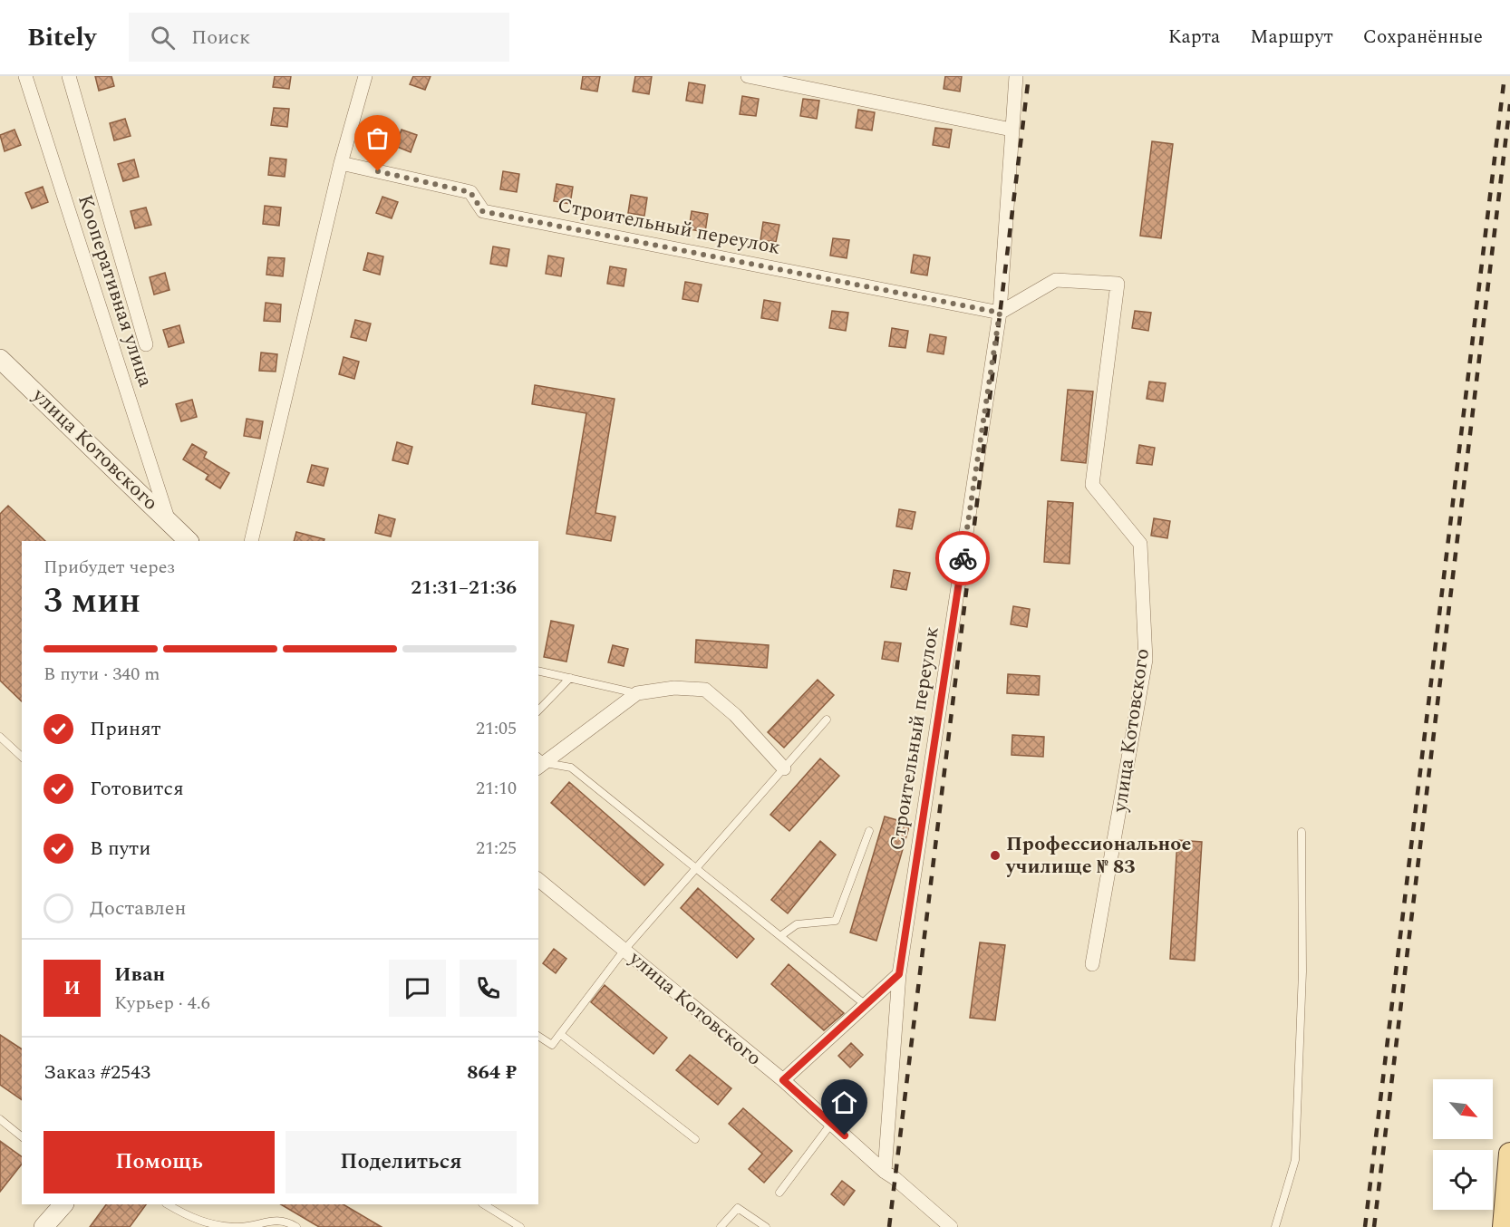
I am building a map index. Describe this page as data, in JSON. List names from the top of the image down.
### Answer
{
  "streets": {
    "main road": ["улица Котовского"],
    "street": ["Строительный переулок", "Кооперативная улица"]
  },
  "crossings": [
    ["Строительный переулок", "улица Котовского"],
    ["Кооперативная улица", "улица Котовского"]
  ],
  "places": ["Профессиональное училище № 83"],
  "north": "bottom right",
  "page": {
    "header": "Bitely",
    "search": "Поиск",
    "nav": ["Карта", "Маршрут", "Сохранённые"],
    "heading": ["3 мин", "Прибудет через", "21:31–21:36"],
    "panel": [
      "Иван",
      "Курьер · 4.6",
      "Заказ #2543",
      "864 ₽"
    ],
    "bar": "В пути · 340 m",
    "list": [
      ["Принят", "21:05"],
      ["Готовится", "21:10"],
      ["В пути", "21:25"],
      "Доставлен"
    ],
    "round": "И",
    "buttons": ["Помощь", "Поделиться"]
  }
}
